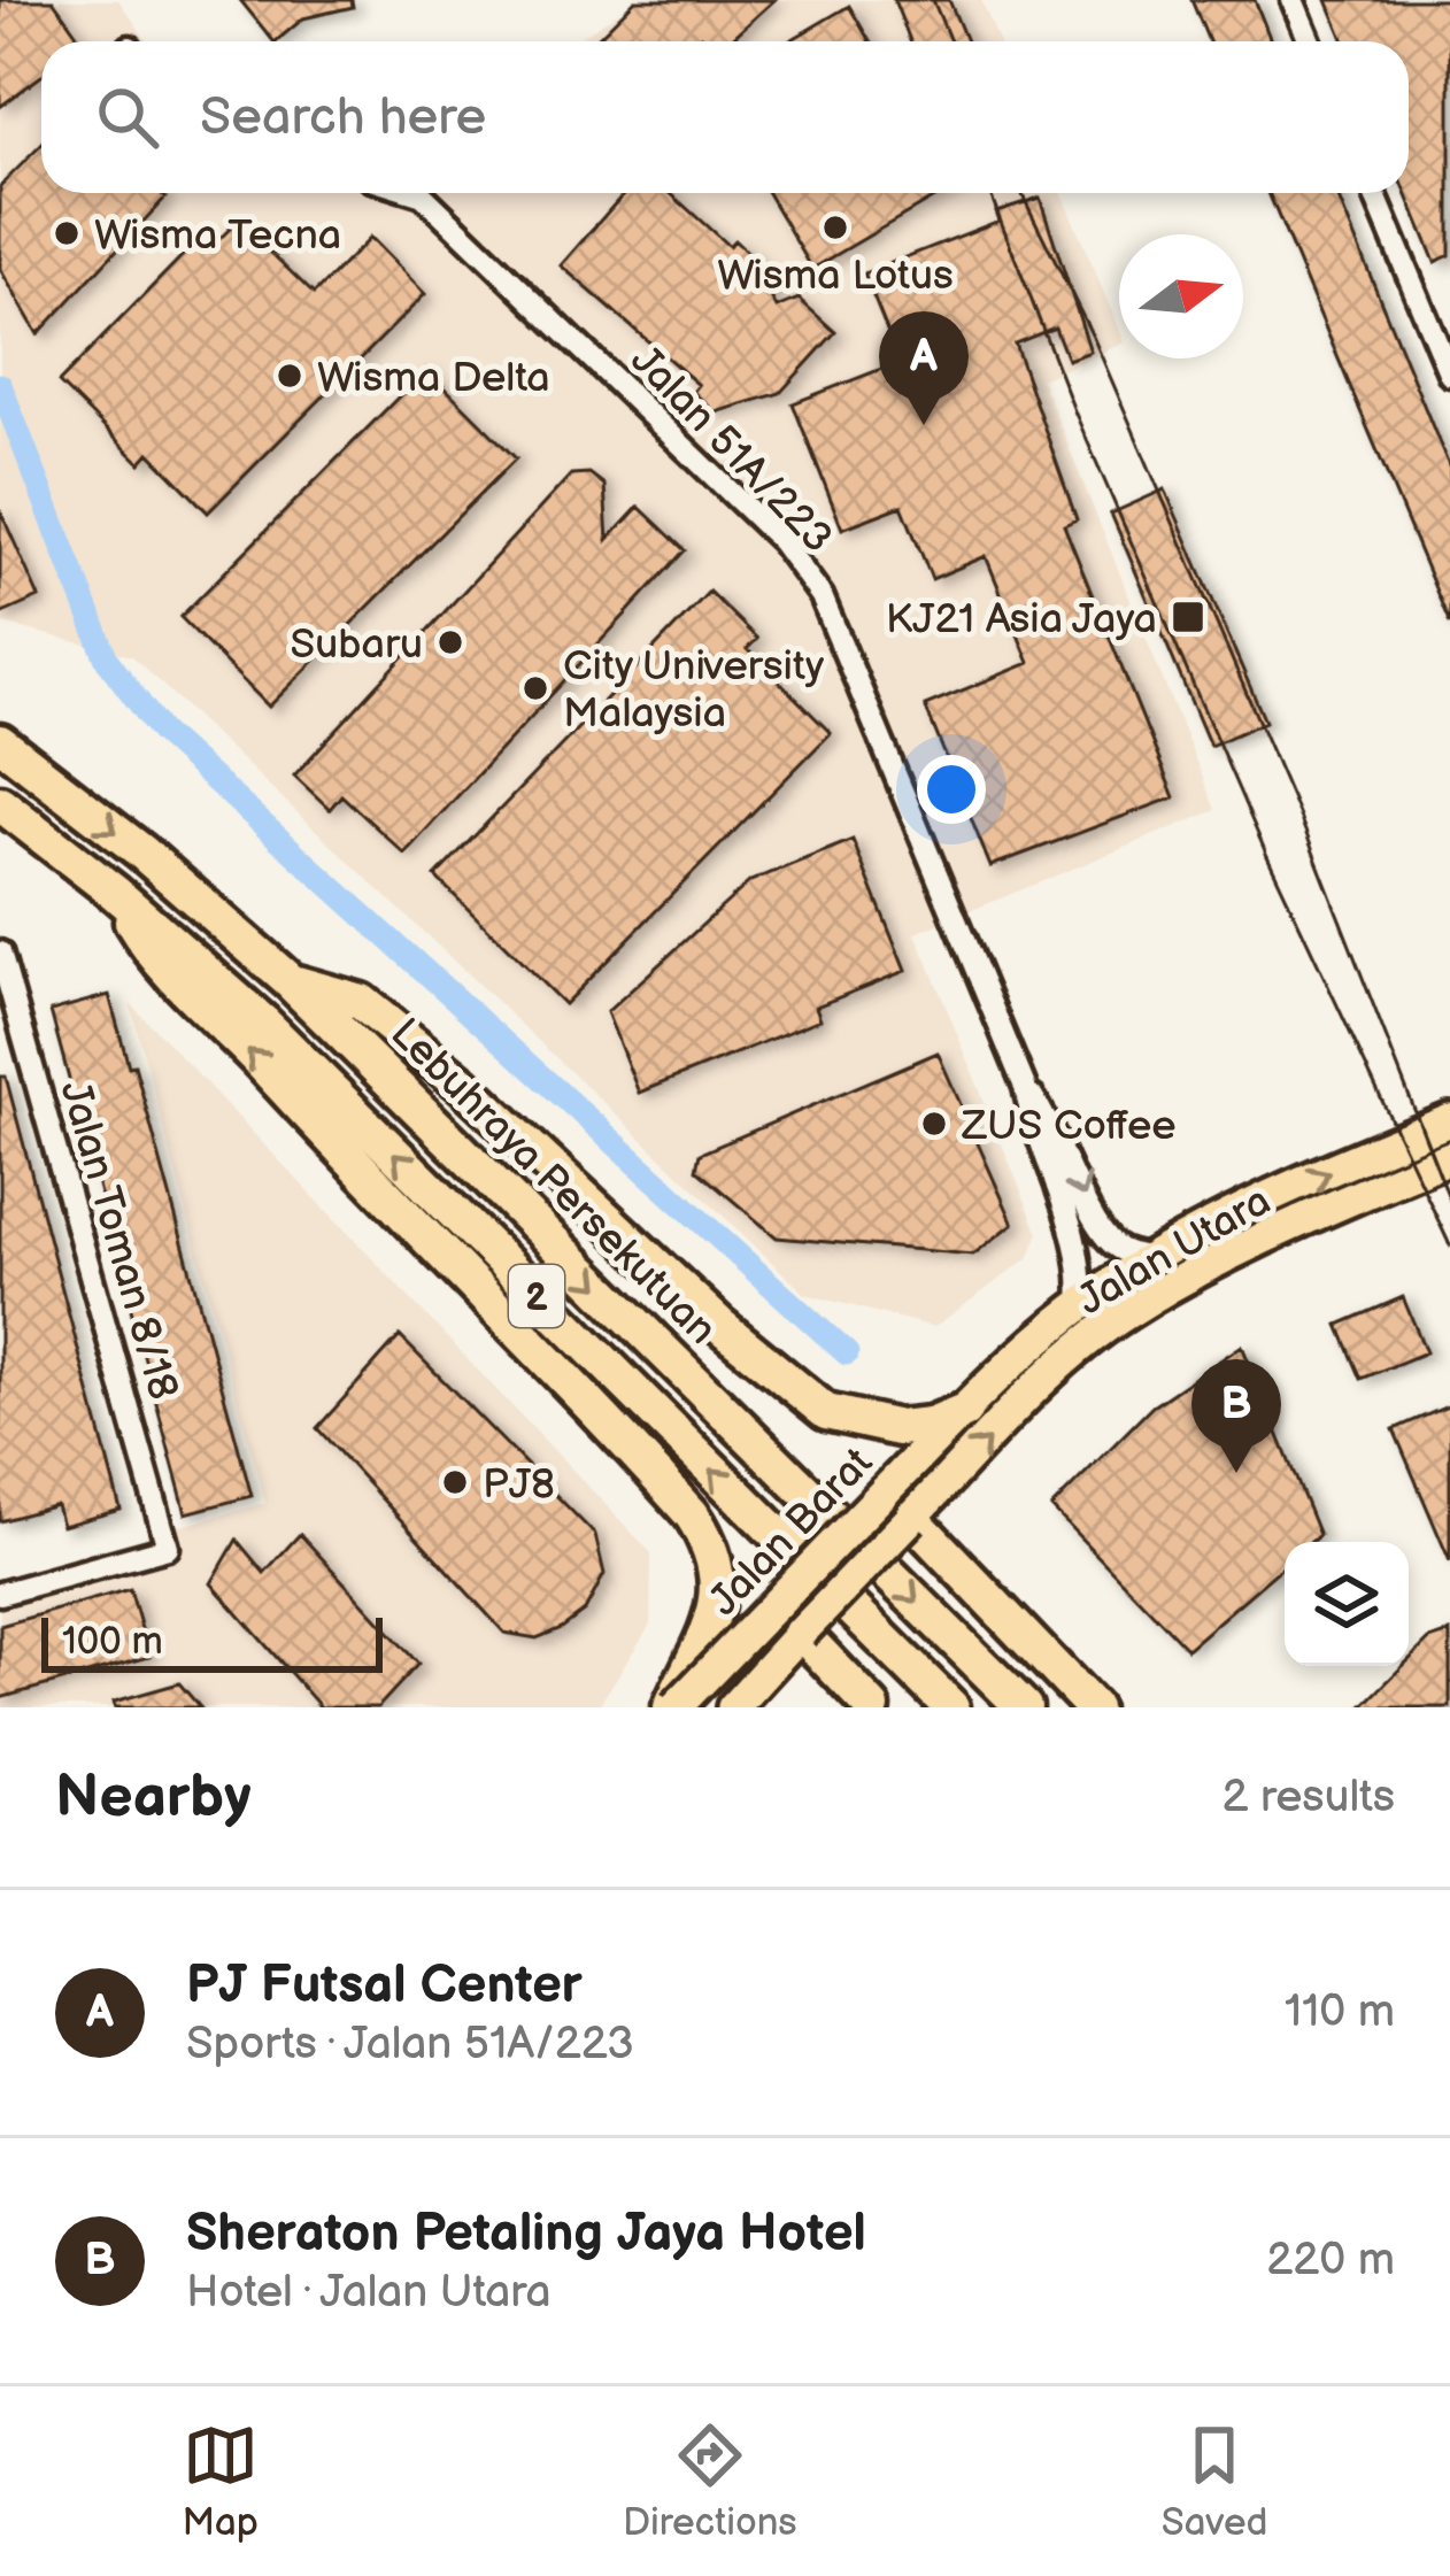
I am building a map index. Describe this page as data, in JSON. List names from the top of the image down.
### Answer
{
  "streets": {
    "highway": ["Lebuhraya Persekutuan", "2"],
    "main road": ["Jalan Utara", "Jalan Barat"],
    "street": ["Jalan 51A/223", "Jalan Toman 8/18"]
  },
  "crossings": [
    ["Jalan 51A/223", "Jalan Utara"],
    ["Jalan Utara", "Jalan Barat"]
  ],
  "one_way": ["Jalan Utara"],
  "places": {
    "other": [
      "Wisma Lotus",
      "Wisma Tecna",
      "Wisma Delta",
      "Subaru",
      "City University Malaysia",
      "ZUS Coffee",
      "PJ8"
    ],
    "transit": ["KJ21 Asia Jaya"]
  },
  "scale_bar": "100 m",
  "north": "right",
  "page": {
    "search": "Search here",
    "pins": ["A", "B"],
    "scale": "100 m",
    "heading": ["Nearby", "2 results"],
    "list": [
      {
        "mark": "A",
        "name": "PJ Futsal Center",
        "note": "Sports · Jalan 51A/223",
        "value": "110 m"
      },
      {
        "mark": "B",
        "name": "Sheraton Petaling Jaya Hotel",
        "note": "Hotel · Jalan Utara",
        "value": "220 m"
      }
    ],
    "nav": ["Map", "Directions", "Saved"]
  }
}
